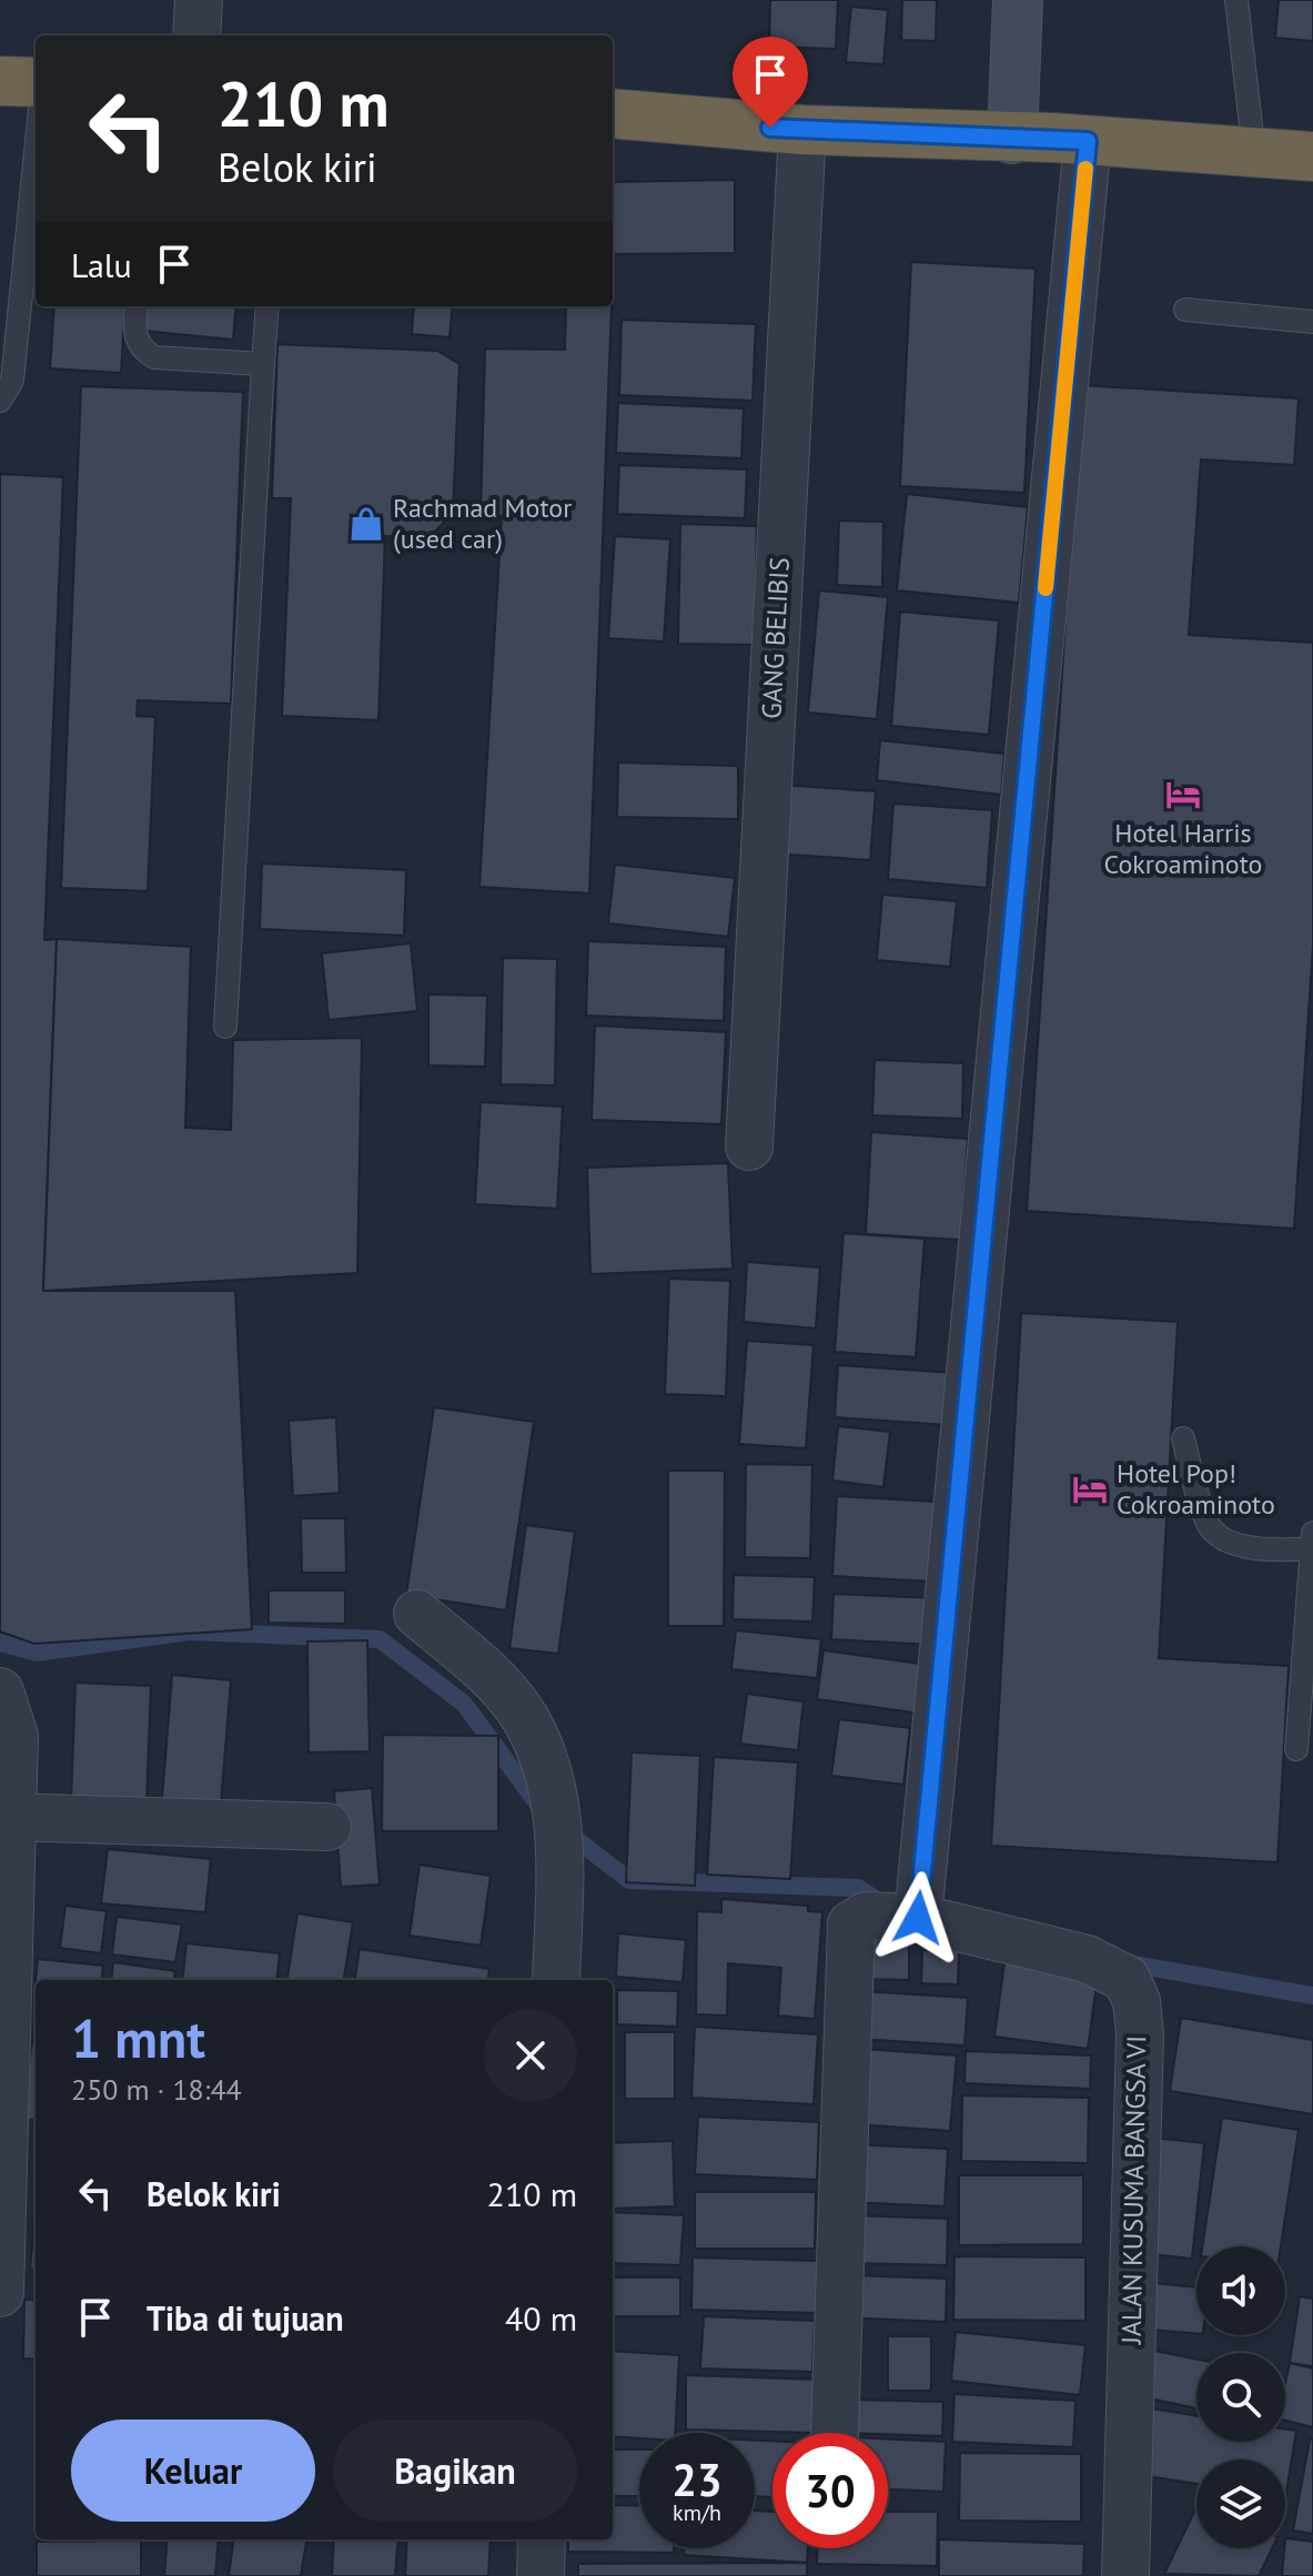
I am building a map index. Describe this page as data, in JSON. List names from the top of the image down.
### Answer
{
  "streets": {
    "street": ["GANG BELIBIS", "JALAN KUSUMA BANGSA VI"]
  },
  "places": {
    "shop": ["Rachmad Motor (used car)"],
    "hotel": ["Hotel Harris Cokroaminoto", "Hotel Pop! Cokroaminoto"]
  },
  "page": {
    "turn": ["210 m", "Belok kiri"],
    "then": "Lalu",
    "heading": ["1 mnt", "250 m · 18:44"],
    "list": [
      {
        "name": "Belok kiri",
        "value": "210 m"
      },
      {
        "name": "Tiba di tujuan",
        "value": "40 m"
      }
    ],
    "buttons": ["Keluar", "Bagikan"],
    "speed": "23 km/h",
    "limit": "30"
  }
}
